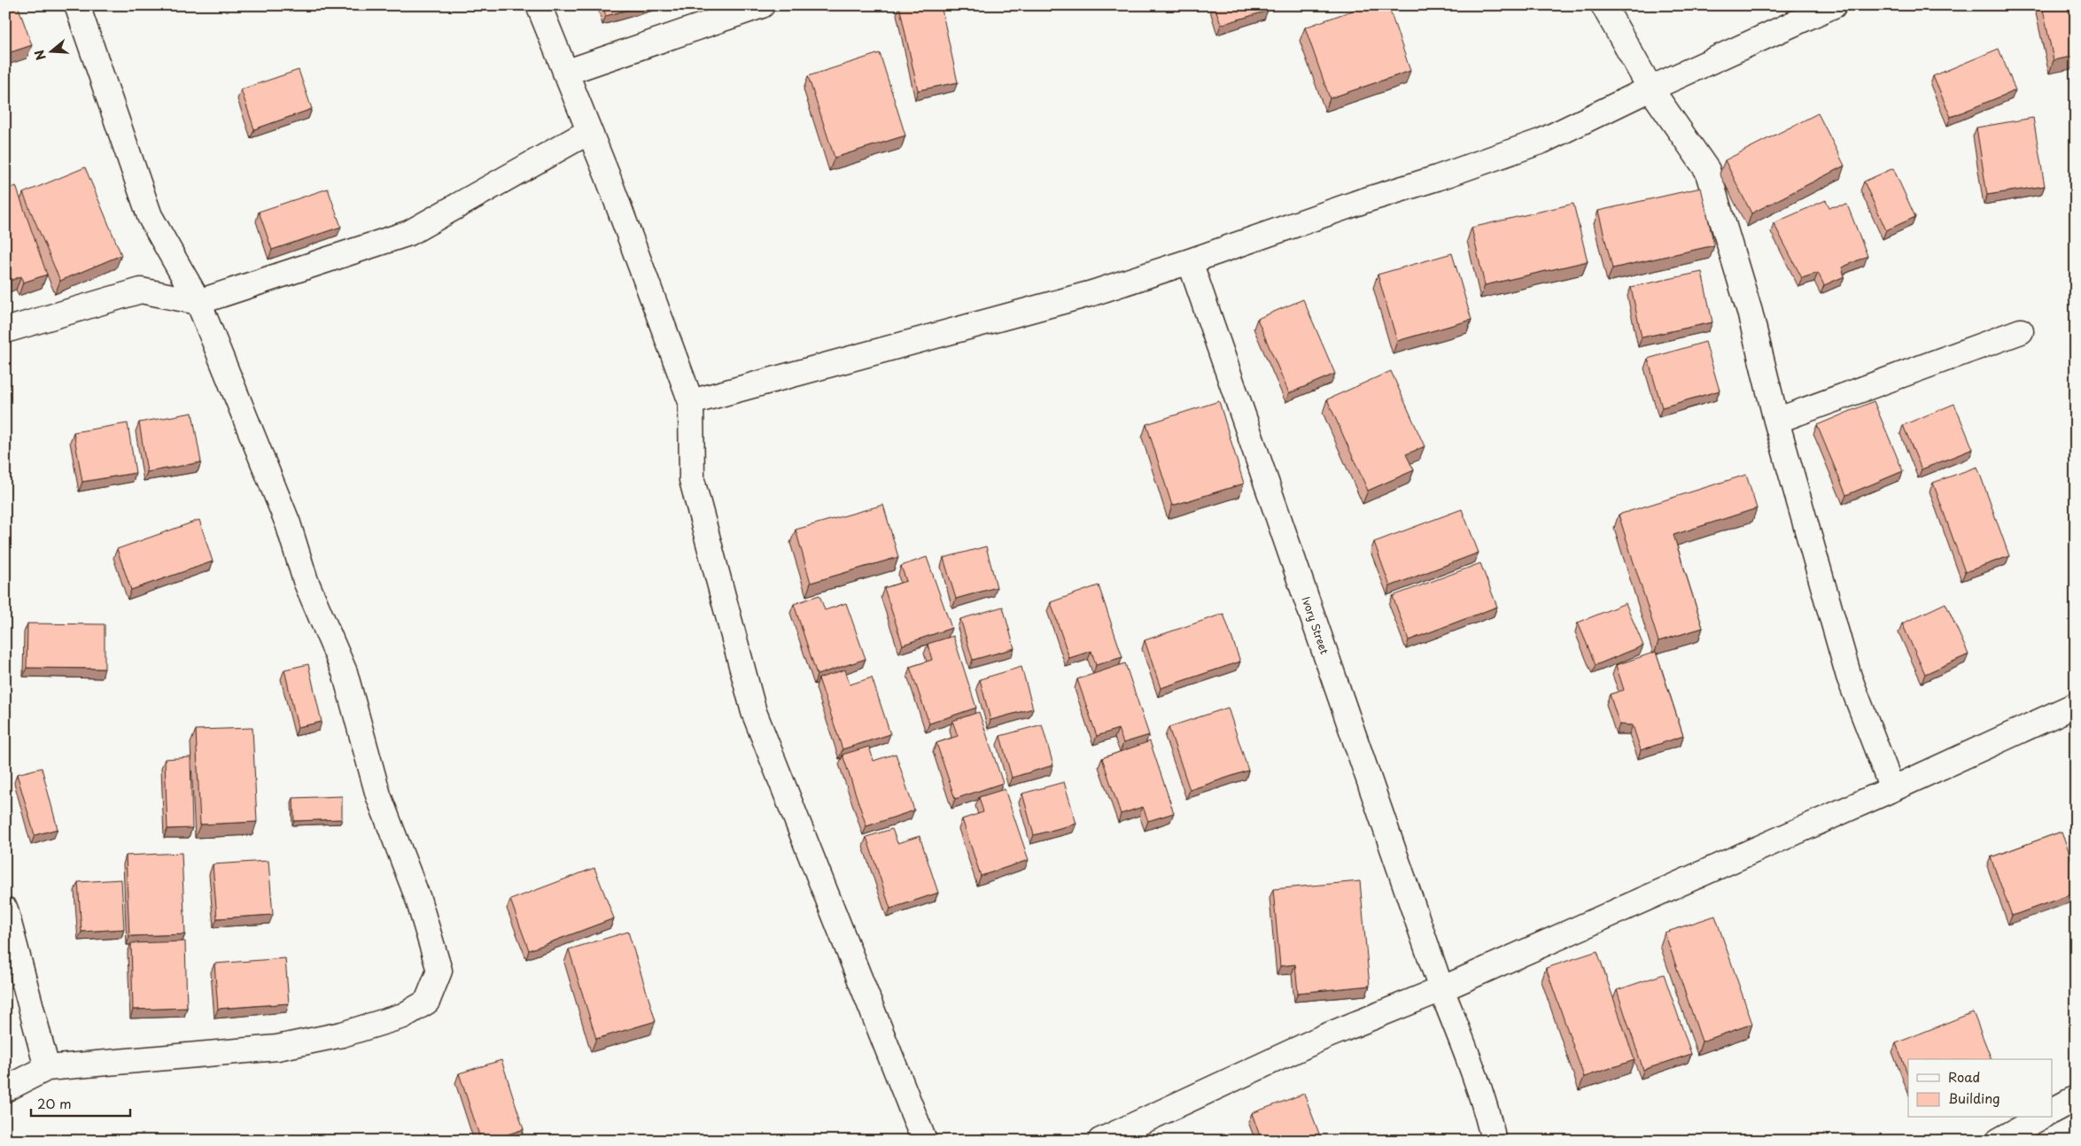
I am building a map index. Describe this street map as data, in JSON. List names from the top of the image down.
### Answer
{
  "streets": {
    "street": ["Ivory Street"]
  },
  "legend": ["Road", "Building"],
  "scale_bar": "20 m",
  "north": "left"
}
